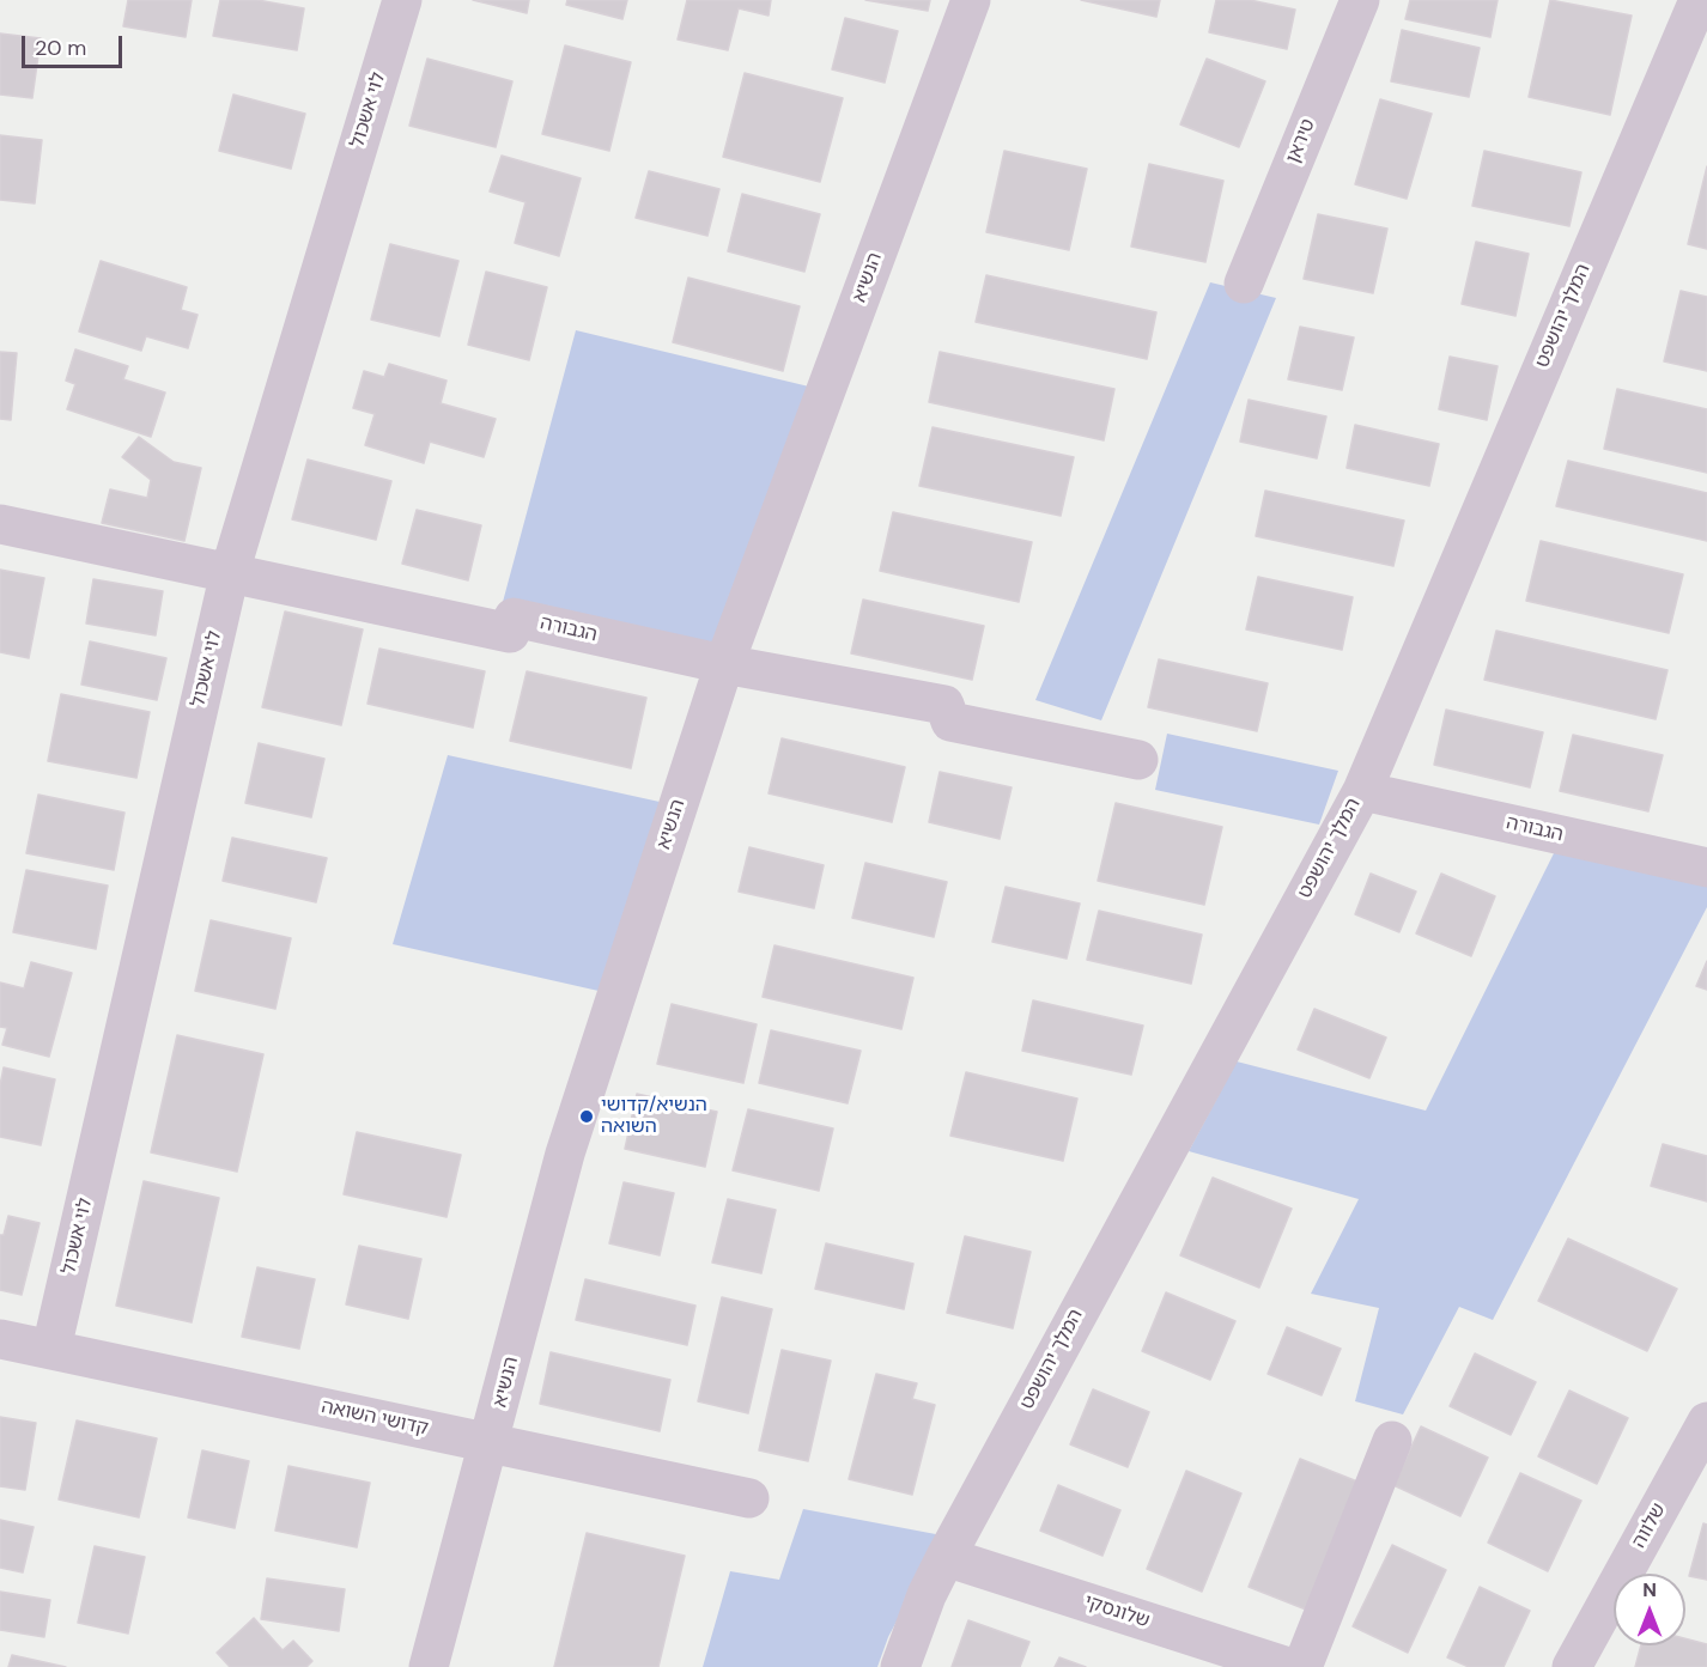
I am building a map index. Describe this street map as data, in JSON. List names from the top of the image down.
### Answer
{
  "streets": {
    "street": [
      "לוי אשכול",
      "טיראן",
      "הנשיא",
      "המלך יהושפט",
      "הגבורה",
      "קדושי השואה",
      "שלווה",
      "שלונסקי"
    ]
  },
  "crossings": [
    ["לוי אשכול", "הגבורה"],
    ["לוי אשכול", "קדושי השואה"],
    ["הנשיא", "הגבורה"],
    ["הנשיא", "קדושי השואה"],
    ["המלך יהושפט", "הגבורה"],
    ["המלך יהושפט", "שלונסקי"]
  ],
  "places": ["הנשיא/קדושי השואה"],
  "scale_bar": "20 m",
  "north": "top"
}
